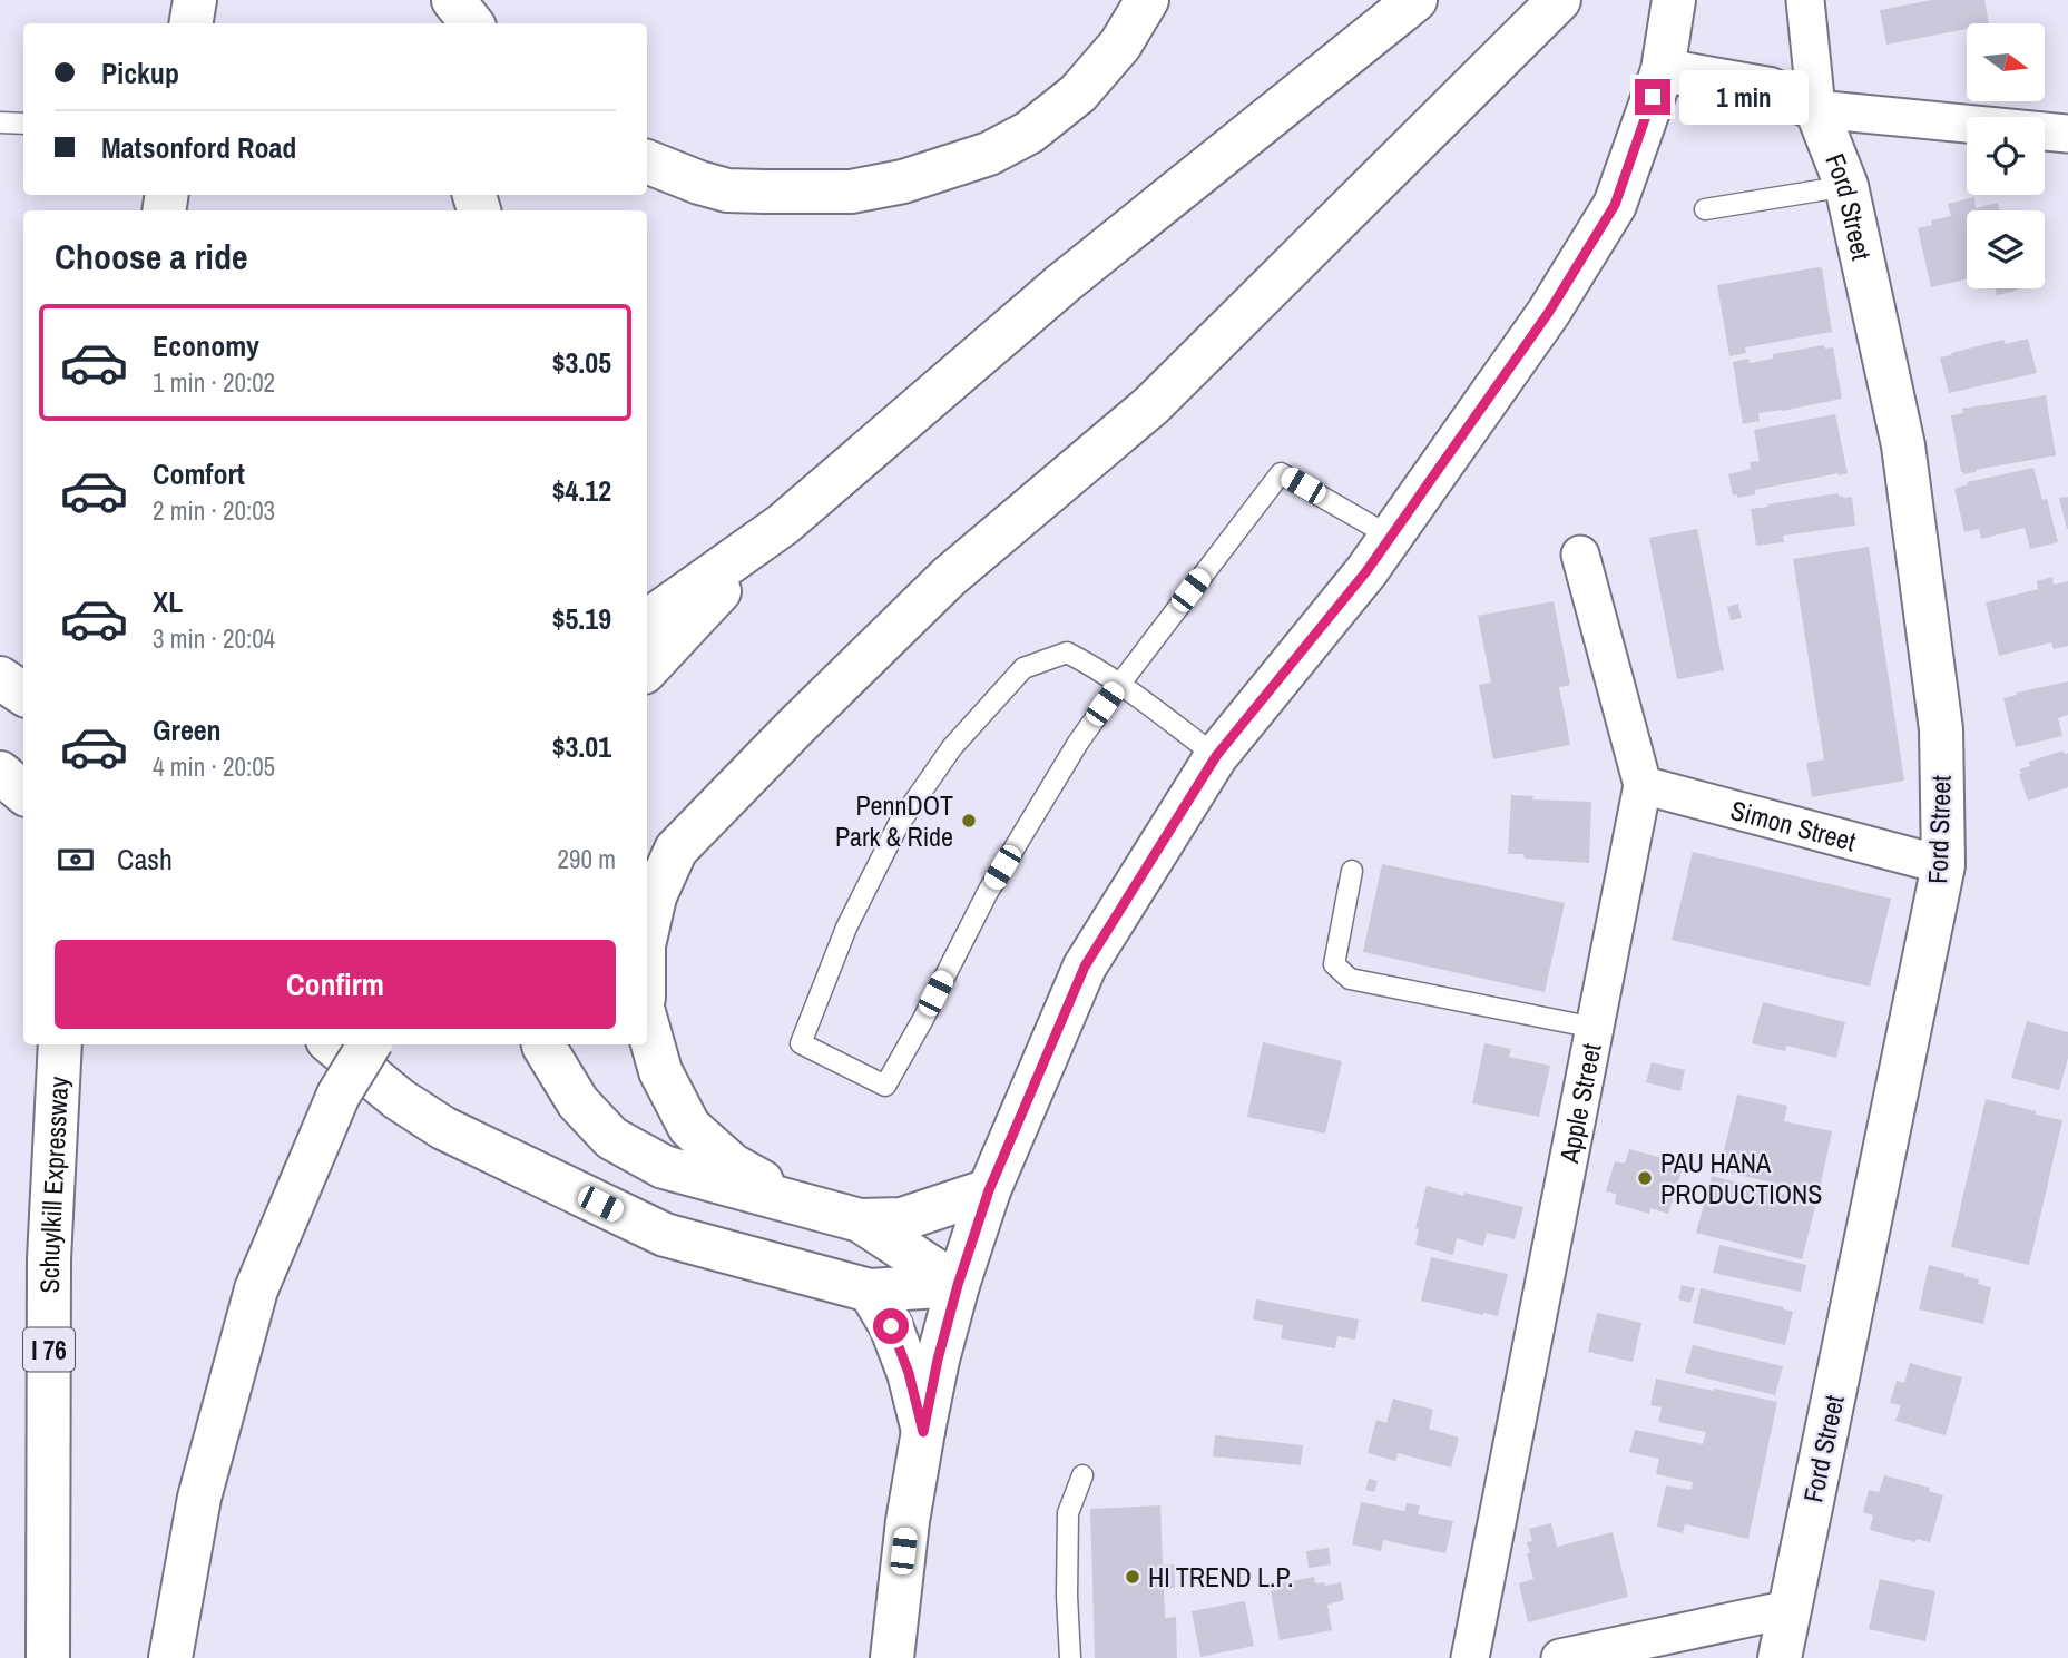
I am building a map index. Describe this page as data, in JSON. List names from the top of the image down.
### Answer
{
  "streets": {
    "main road": ["Ford Street", "Schuylkill Expressway", "I 76"],
    "street": ["Simon Street", "Apple Street"]
  },
  "crossings": [
    ["Ford Street", "Simon Street"],
    ["Simon Street", "Apple Street"]
  ],
  "places": ["PennDOT Park & Ride", "PAU HANA PRODUCTIONS", "HI TREND L.P."],
  "north": "right",
  "page": {
    "banner": ["Pickup", "Matsonford Road"],
    "bubble": "1 min",
    "heading": "Choose a ride",
    "list": [
      {
        "name": "Economy",
        "note": "1 min · 20:02",
        "value": "$3.05"
      },
      {
        "name": "Comfort",
        "note": "2 min · 20:03",
        "value": "$4.12"
      },
      {
        "name": "XL",
        "note": "3 min · 20:04",
        "value": "$5.19"
      },
      {
        "name": "Green",
        "note": "4 min · 20:05",
        "value": "$3.01"
      }
    ],
    "pay": ["Cash", "290 m"],
    "buttons": "Confirm"
  }
}
